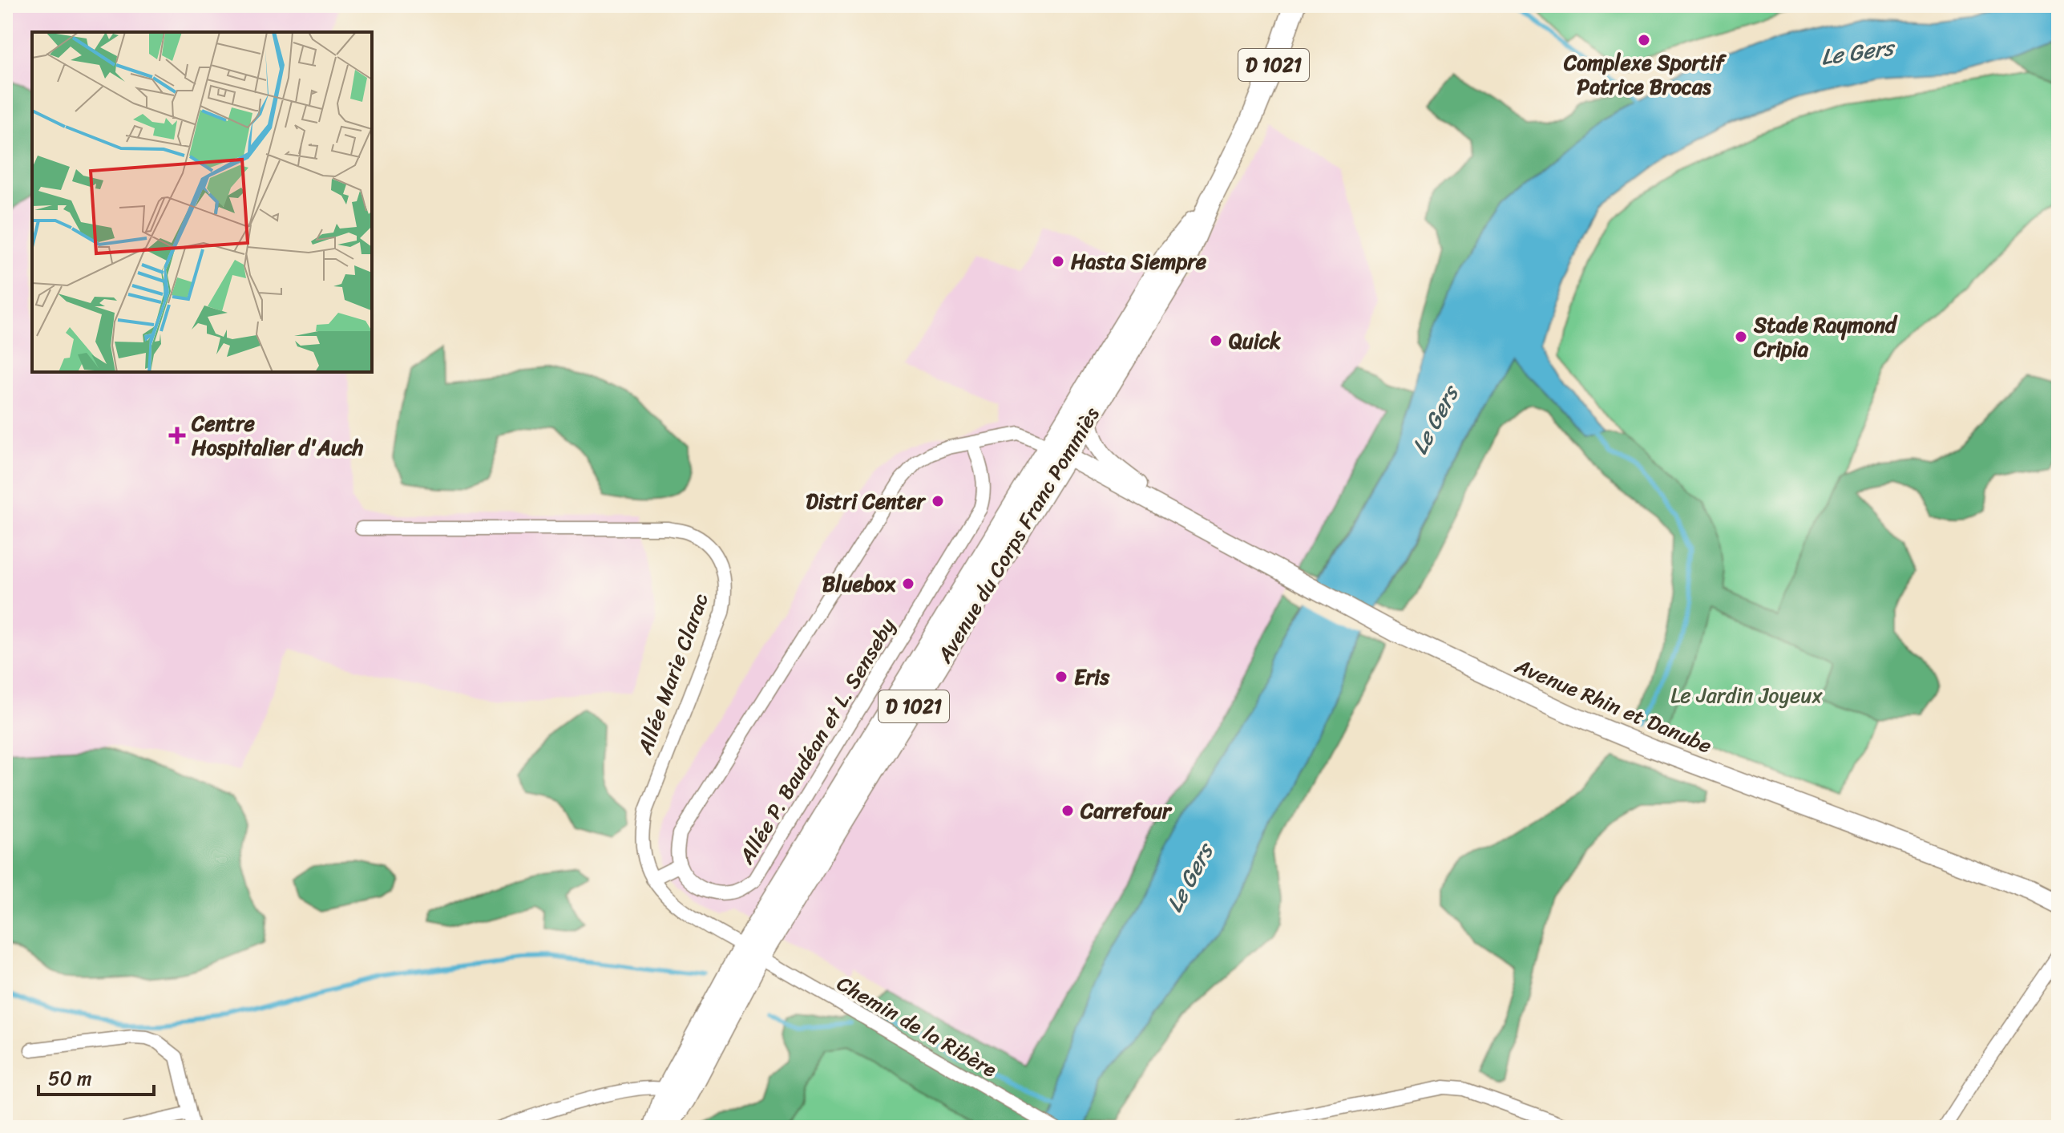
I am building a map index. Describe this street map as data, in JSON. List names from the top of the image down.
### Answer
{
  "streets": {
    "main road": ["D 1021", "Avenue du Corps Franc Pommiès"],
    "street": [
      "Allée Marie Clarac",
      "Avenue Rhin et Danube",
      "Allée P. Baudéan et L. Senseby",
      "Chemin de la Ribère"
    ]
  },
  "crossings": [
    ["D 1021", "Avenue du Corps Franc Pommiès"],
    ["Avenue du Corps Franc Pommiès", "Allée Marie Clarac"],
    ["Avenue du Corps Franc Pommiès", "Avenue Rhin et Danube"],
    ["Avenue du Corps Franc Pommiès", "Chemin de la Ribère"],
    ["Allée Marie Clarac", "Chemin de la Ribère"]
  ],
  "water": ["Le Gers"],
  "parks": ["Le Jardin Joyeux"],
  "places": {
    "other": [
      "Complexe Sportif Patrice Brocas",
      "Hasta Siempre",
      "Stade Raymond Cripia",
      "Quick",
      "Distri Center",
      "Bluebox",
      "Eris",
      "Carrefour"
    ],
    "health": ["Centre Hospitalier d'Auch"]
  },
  "scale_bar": "50 m"
}
